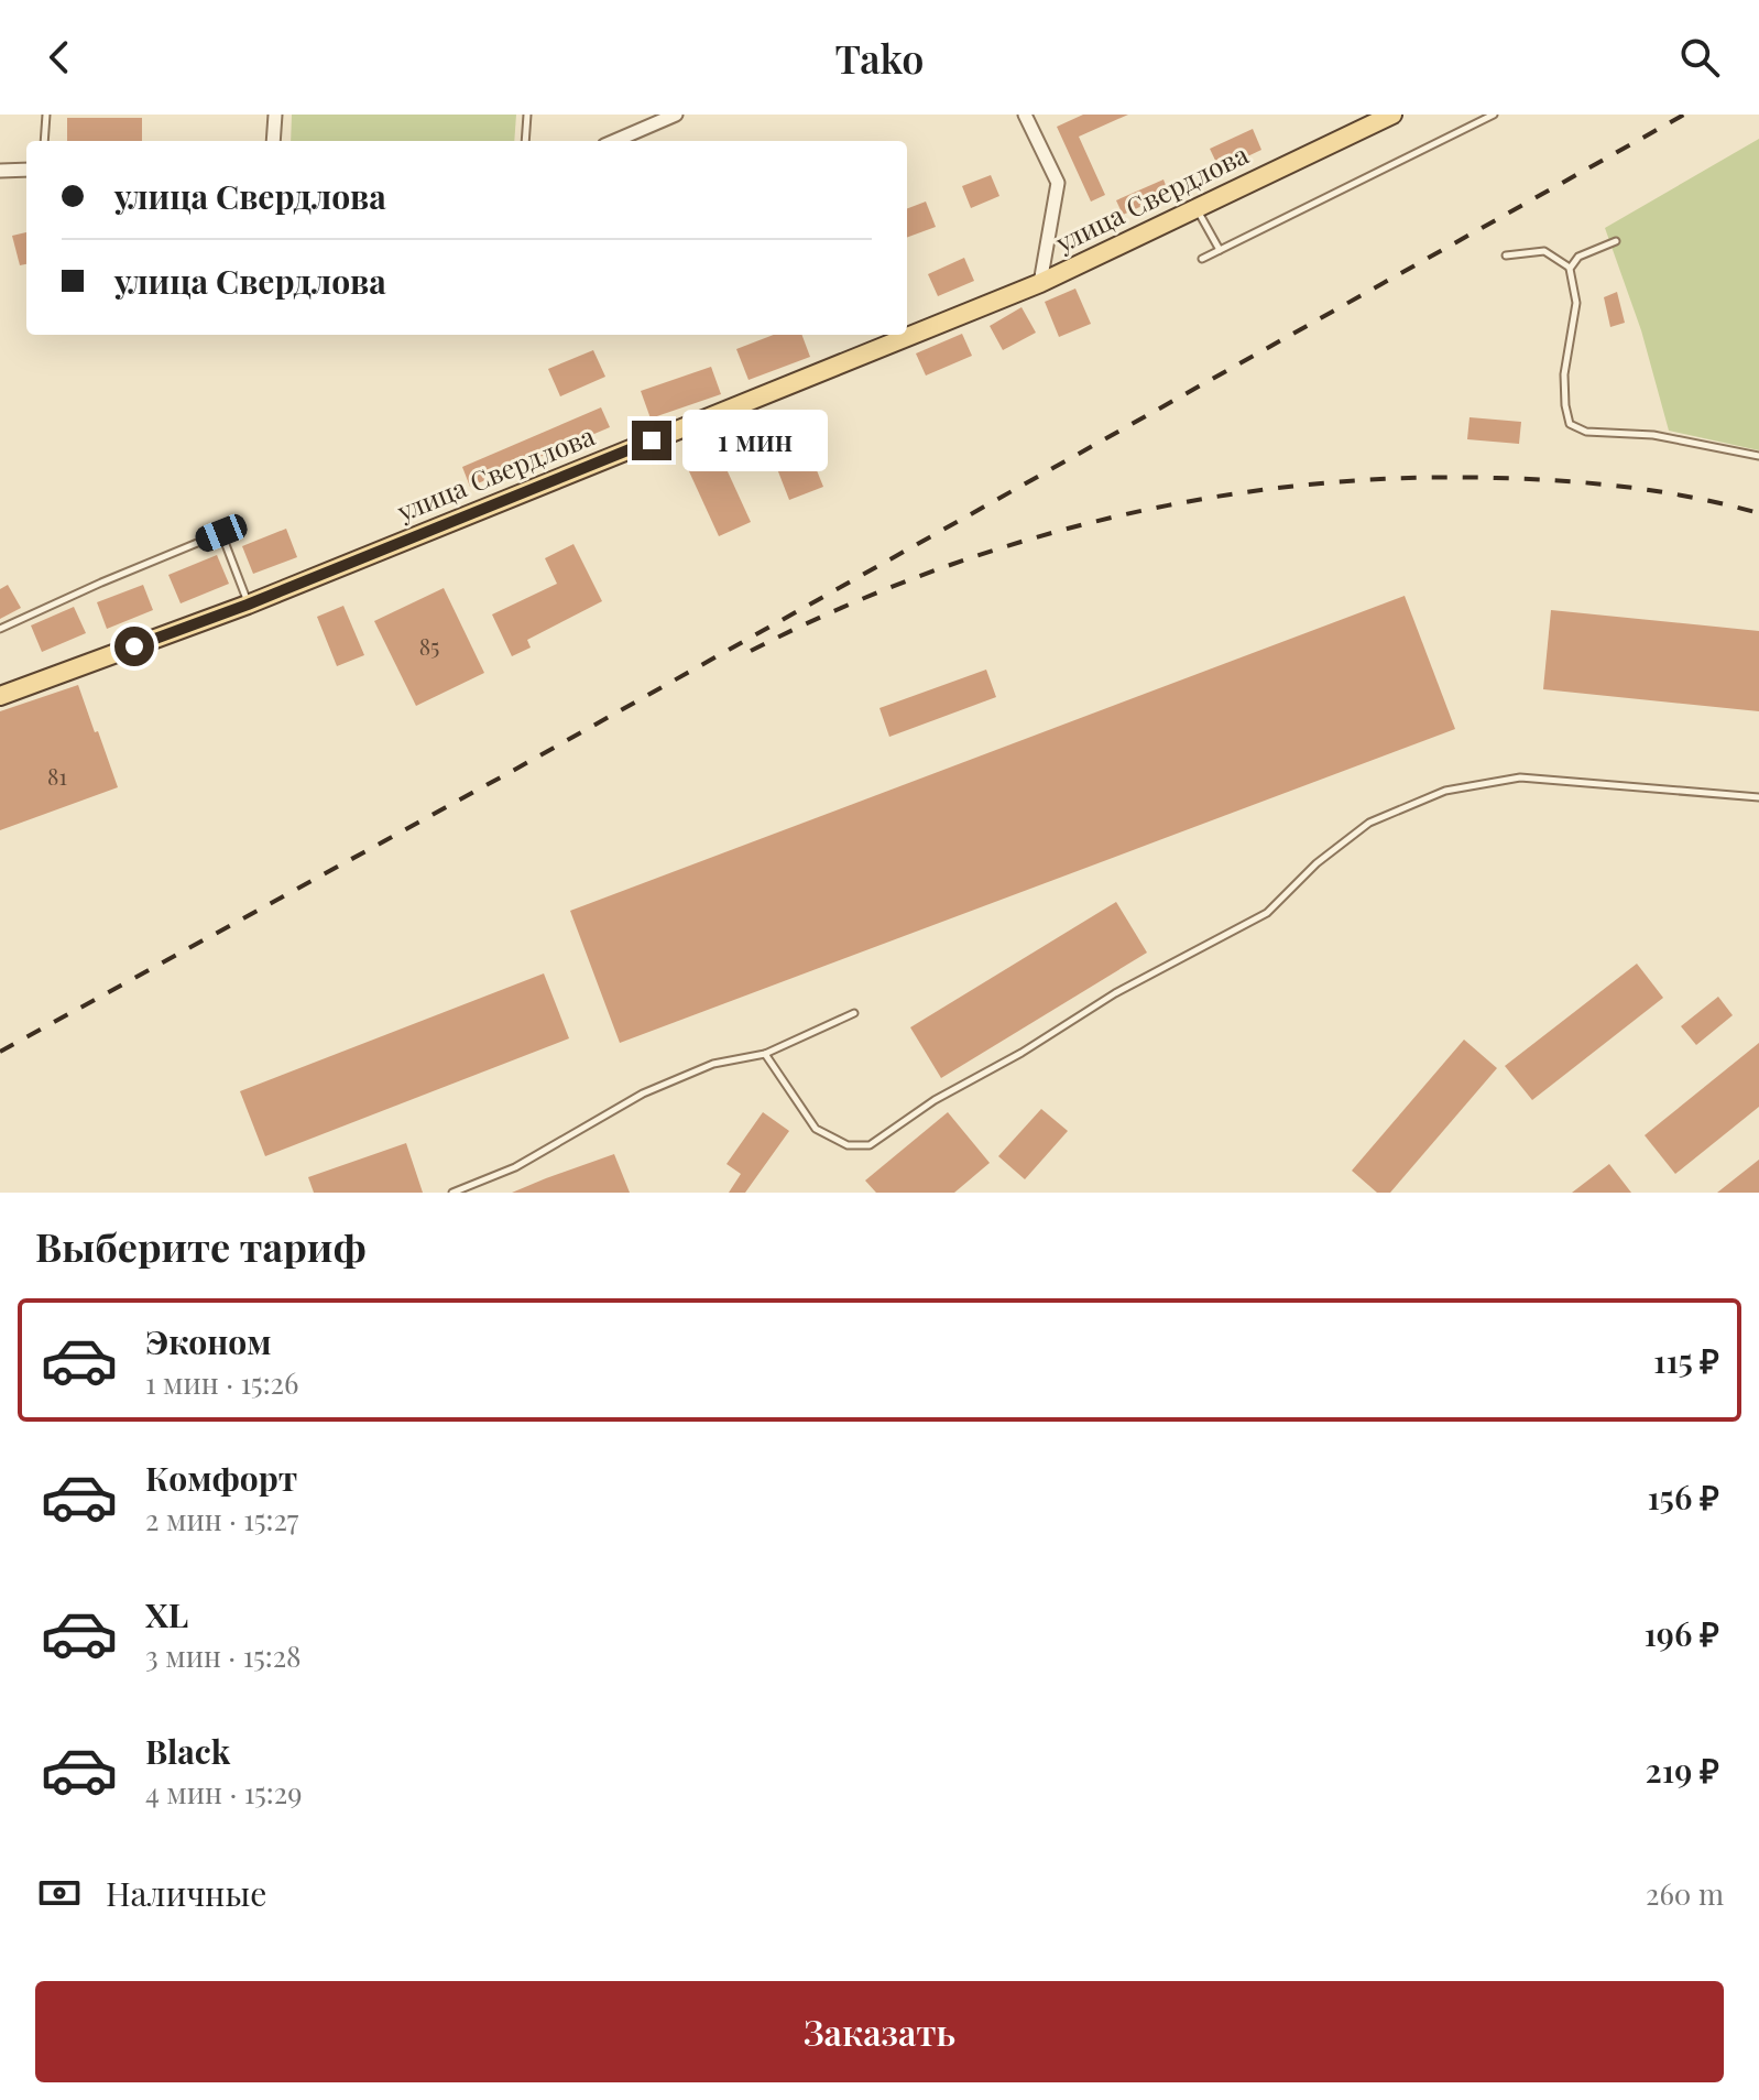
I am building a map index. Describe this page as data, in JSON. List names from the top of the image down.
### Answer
{
  "streets": {
    "main road": ["улица Свердлова"]
  },
  "house_numbers": ["85", "81"],
  "page": {
    "header": "Tako",
    "banner": ["улица Свердлова", "улица Свердлова"],
    "bubble": "1 мин",
    "heading": "Выберите тариф",
    "list": [
      {
        "name": "Эконом",
        "note": "1 мин · 15:26",
        "value": "115 ₽"
      },
      {
        "name": "Комфорт",
        "note": "2 мин · 15:27",
        "value": "156 ₽"
      },
      {
        "name": "XL",
        "note": "3 мин · 15:28",
        "value": "196 ₽"
      },
      {
        "name": "Black",
        "note": "4 мин · 15:29",
        "value": "219 ₽"
      }
    ],
    "pay": ["Наличные", "260 m"],
    "buttons": "Заказать"
  }
}
